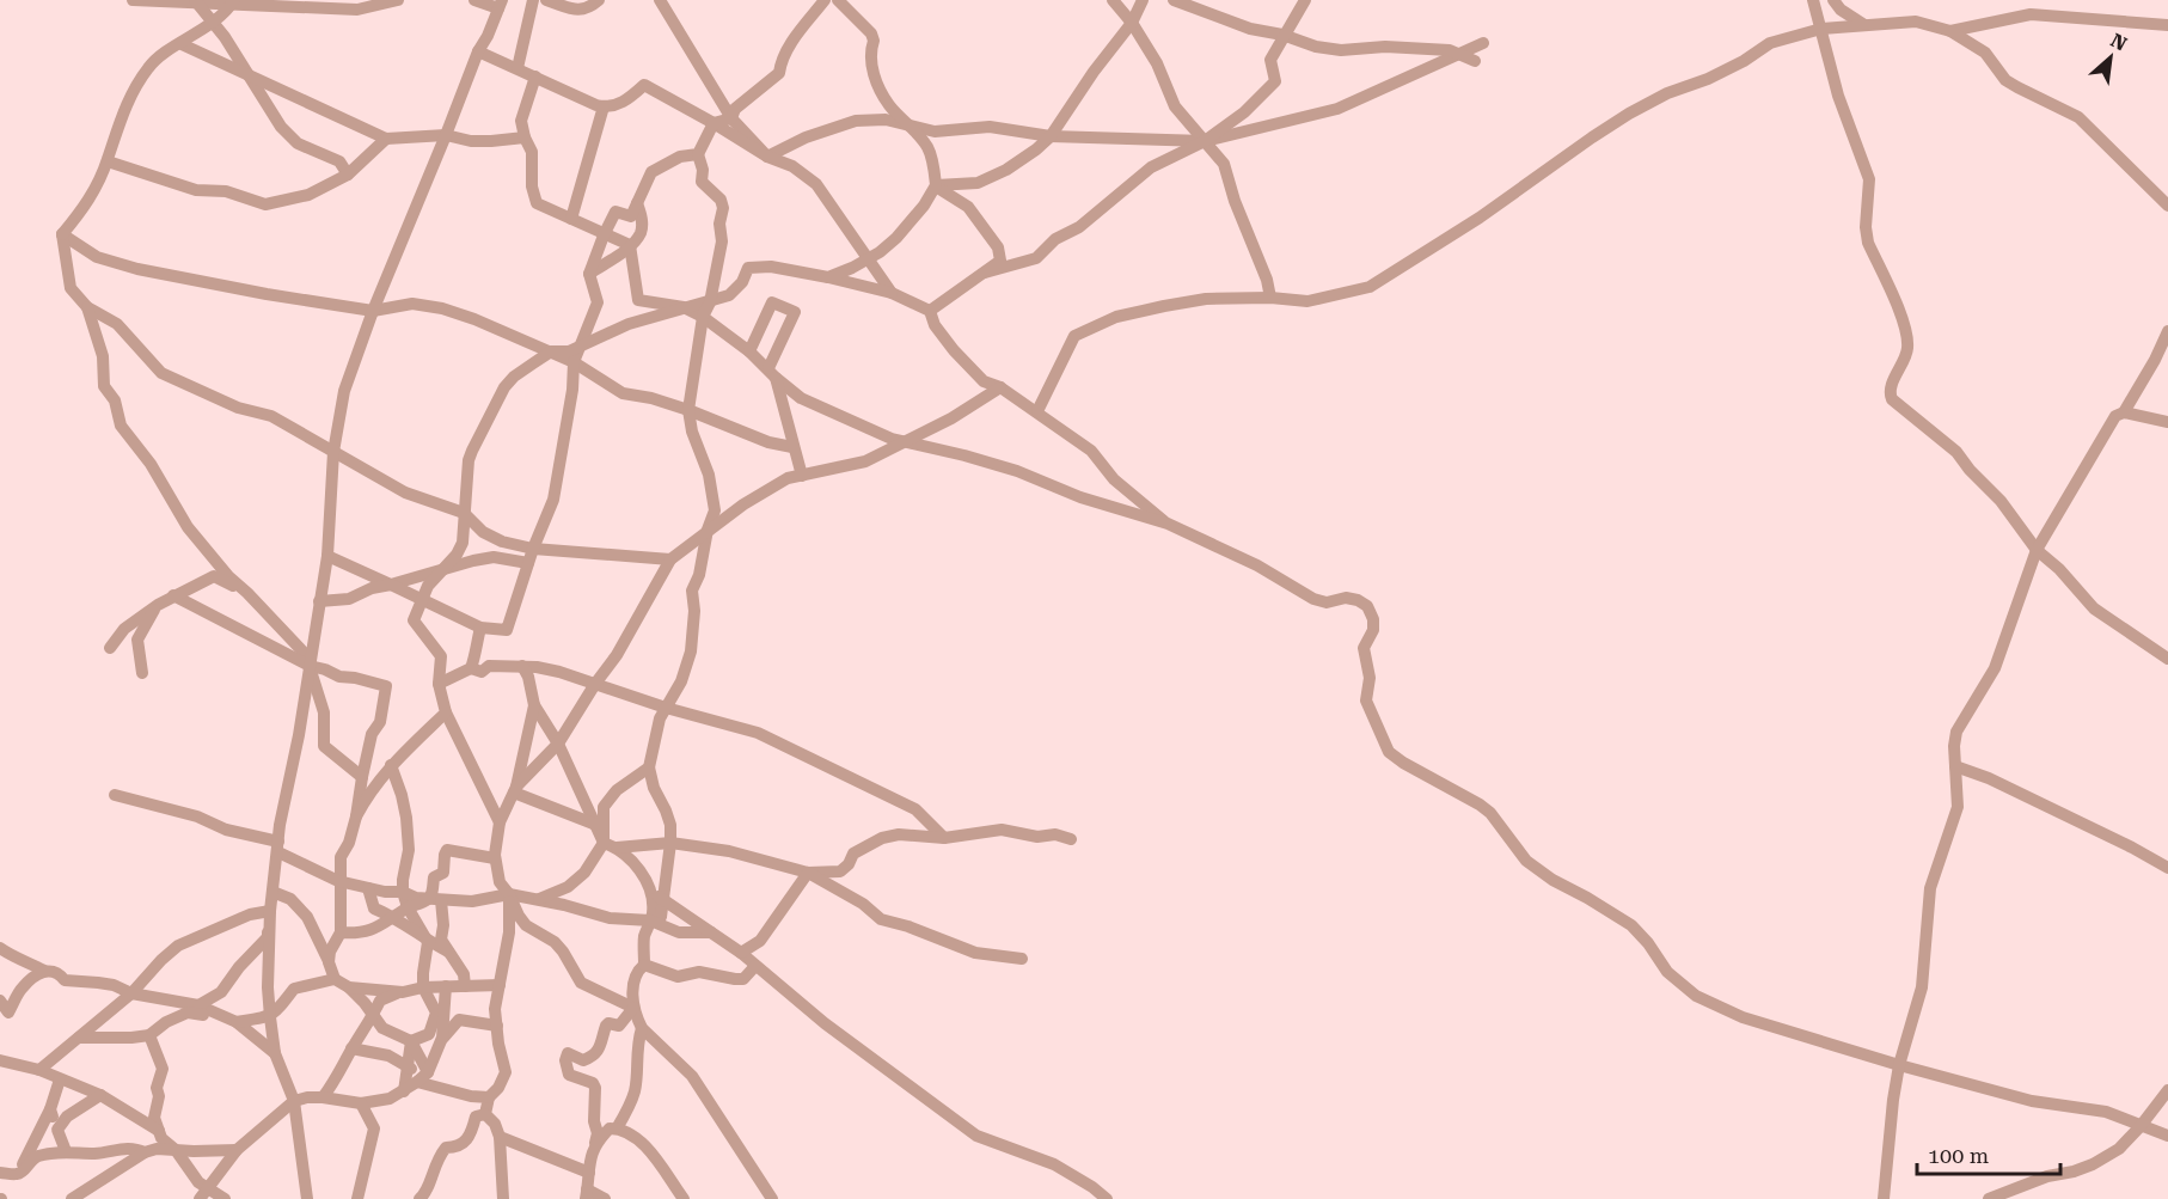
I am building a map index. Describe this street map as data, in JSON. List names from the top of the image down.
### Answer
{
  "scale_bar": "100 m",
  "north": "top right"
}
